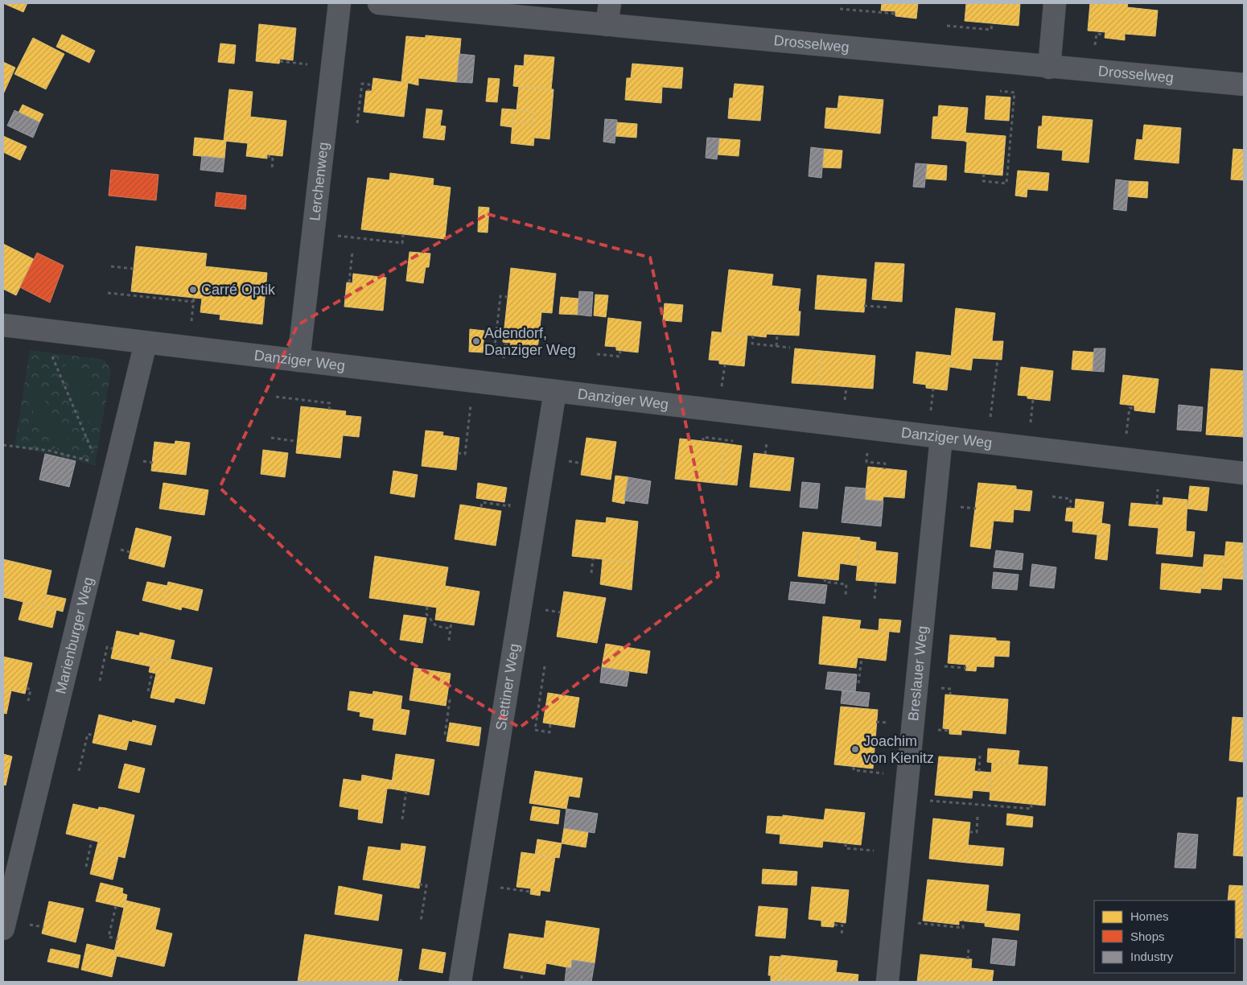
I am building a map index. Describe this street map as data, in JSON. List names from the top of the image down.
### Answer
{
  "streets": {
    "street": [
      "Drosselweg",
      "Lerchenweg",
      "Danziger Weg",
      "Marienburger Weg",
      "Breslauer Weg",
      "Stettiner Weg"
    ]
  },
  "crossings": [
    ["Lerchenweg", "Danziger Weg"],
    ["Danziger Weg", "Marienburger Weg"],
    ["Danziger Weg", "Breslauer Weg"],
    ["Danziger Weg", "Stettiner Weg"]
  ],
  "places": ["Carré Optik", "Adendorf, Danziger Weg", "Joachim von Kienitz"],
  "legend": ["Homes", "Shops", "Industry"]
}
